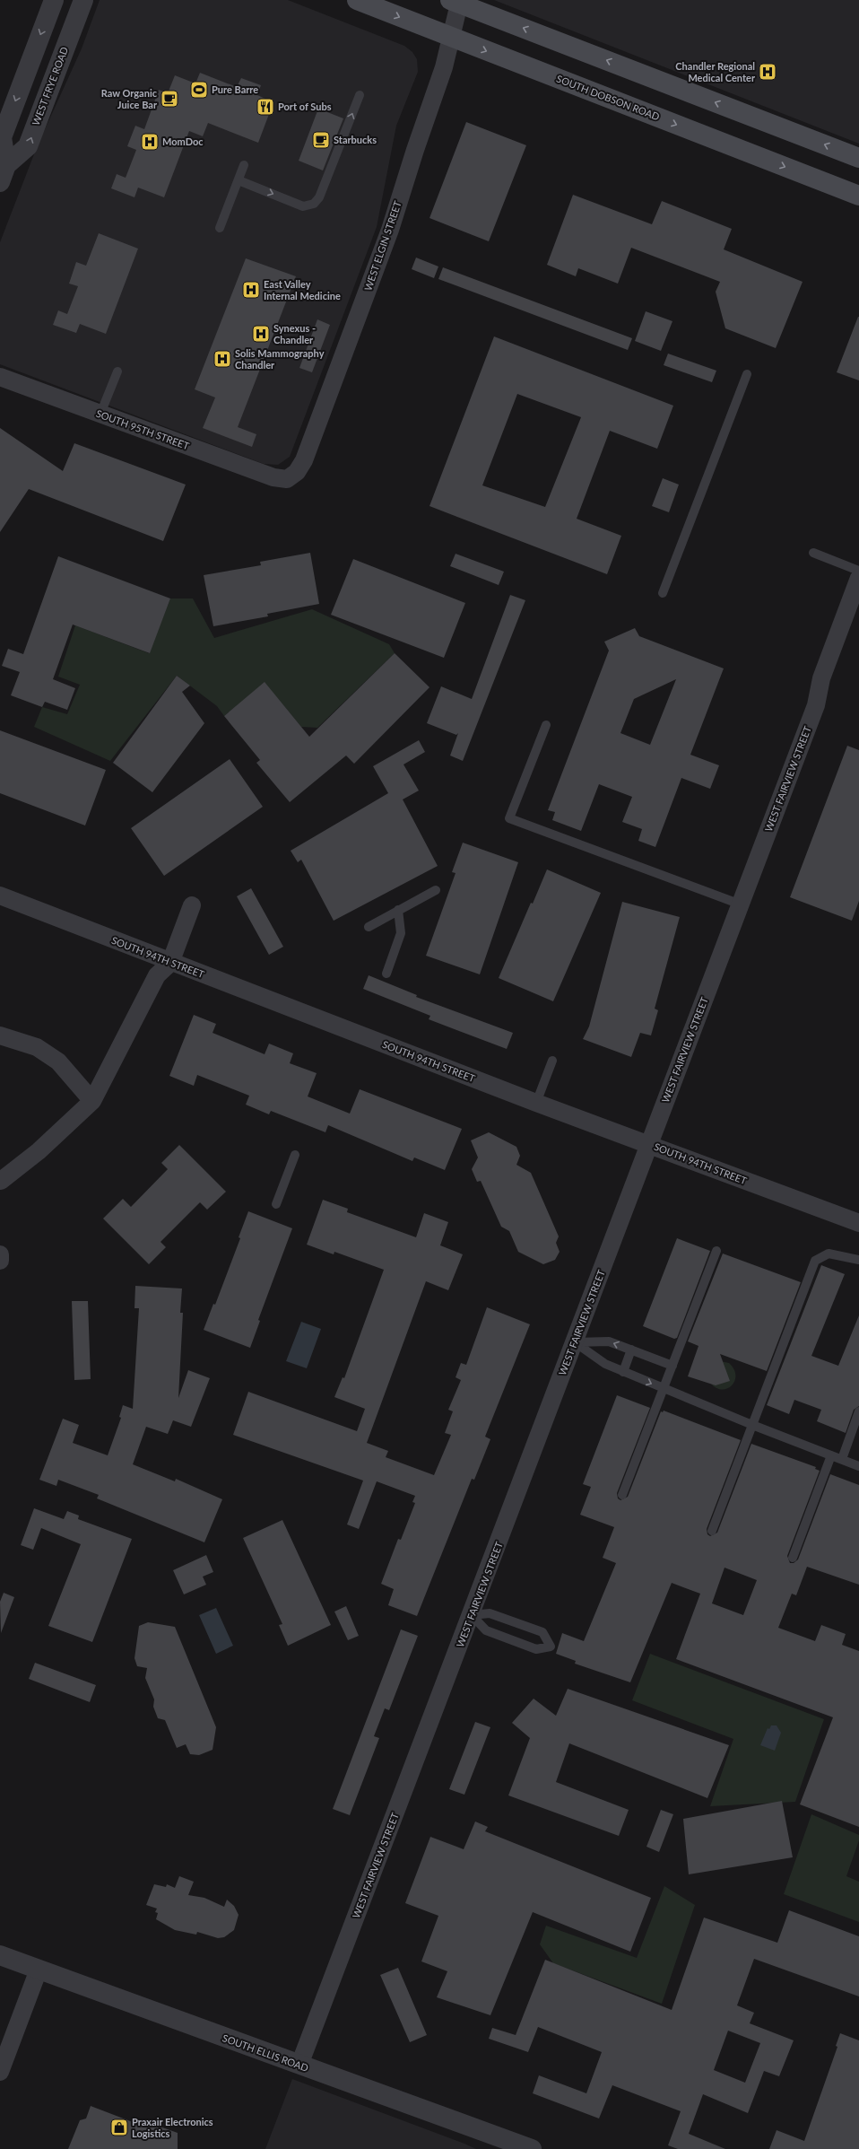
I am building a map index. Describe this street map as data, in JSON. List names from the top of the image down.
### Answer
{
  "streets": {
    "main road": ["SOUTH DOBSON ROAD"],
    "street": [
      "WEST FRYE ROAD",
      "WEST ELGIN STREET",
      "SOUTH 95TH STREET",
      "WEST FAIRVIEW STREET",
      "SOUTH 94TH STREET",
      "SOUTH ELLIS ROAD"
    ]
  },
  "crossings": [
    ["SOUTH DOBSON ROAD", "WEST ELGIN STREET"],
    ["WEST ELGIN STREET", "SOUTH 95TH STREET"],
    ["WEST FAIRVIEW STREET", "SOUTH 94TH STREET"],
    ["WEST FAIRVIEW STREET", "SOUTH ELLIS ROAD"]
  ],
  "places": {
    "hospital": [
      "Chandler Regional Medical Center",
      "MomDoc",
      "East Valley Internal Medicine",
      "Synexus - Chandler",
      "Solis Mammography Chandler"
    ],
    "sports": ["Pure Barre"],
    "cafe": ["Raw Organic Juice Bar", "Starbucks"],
    "restaurant": ["Port of Subs"],
    "shop": ["Praxair Electronics Logistics"]
  }
}
